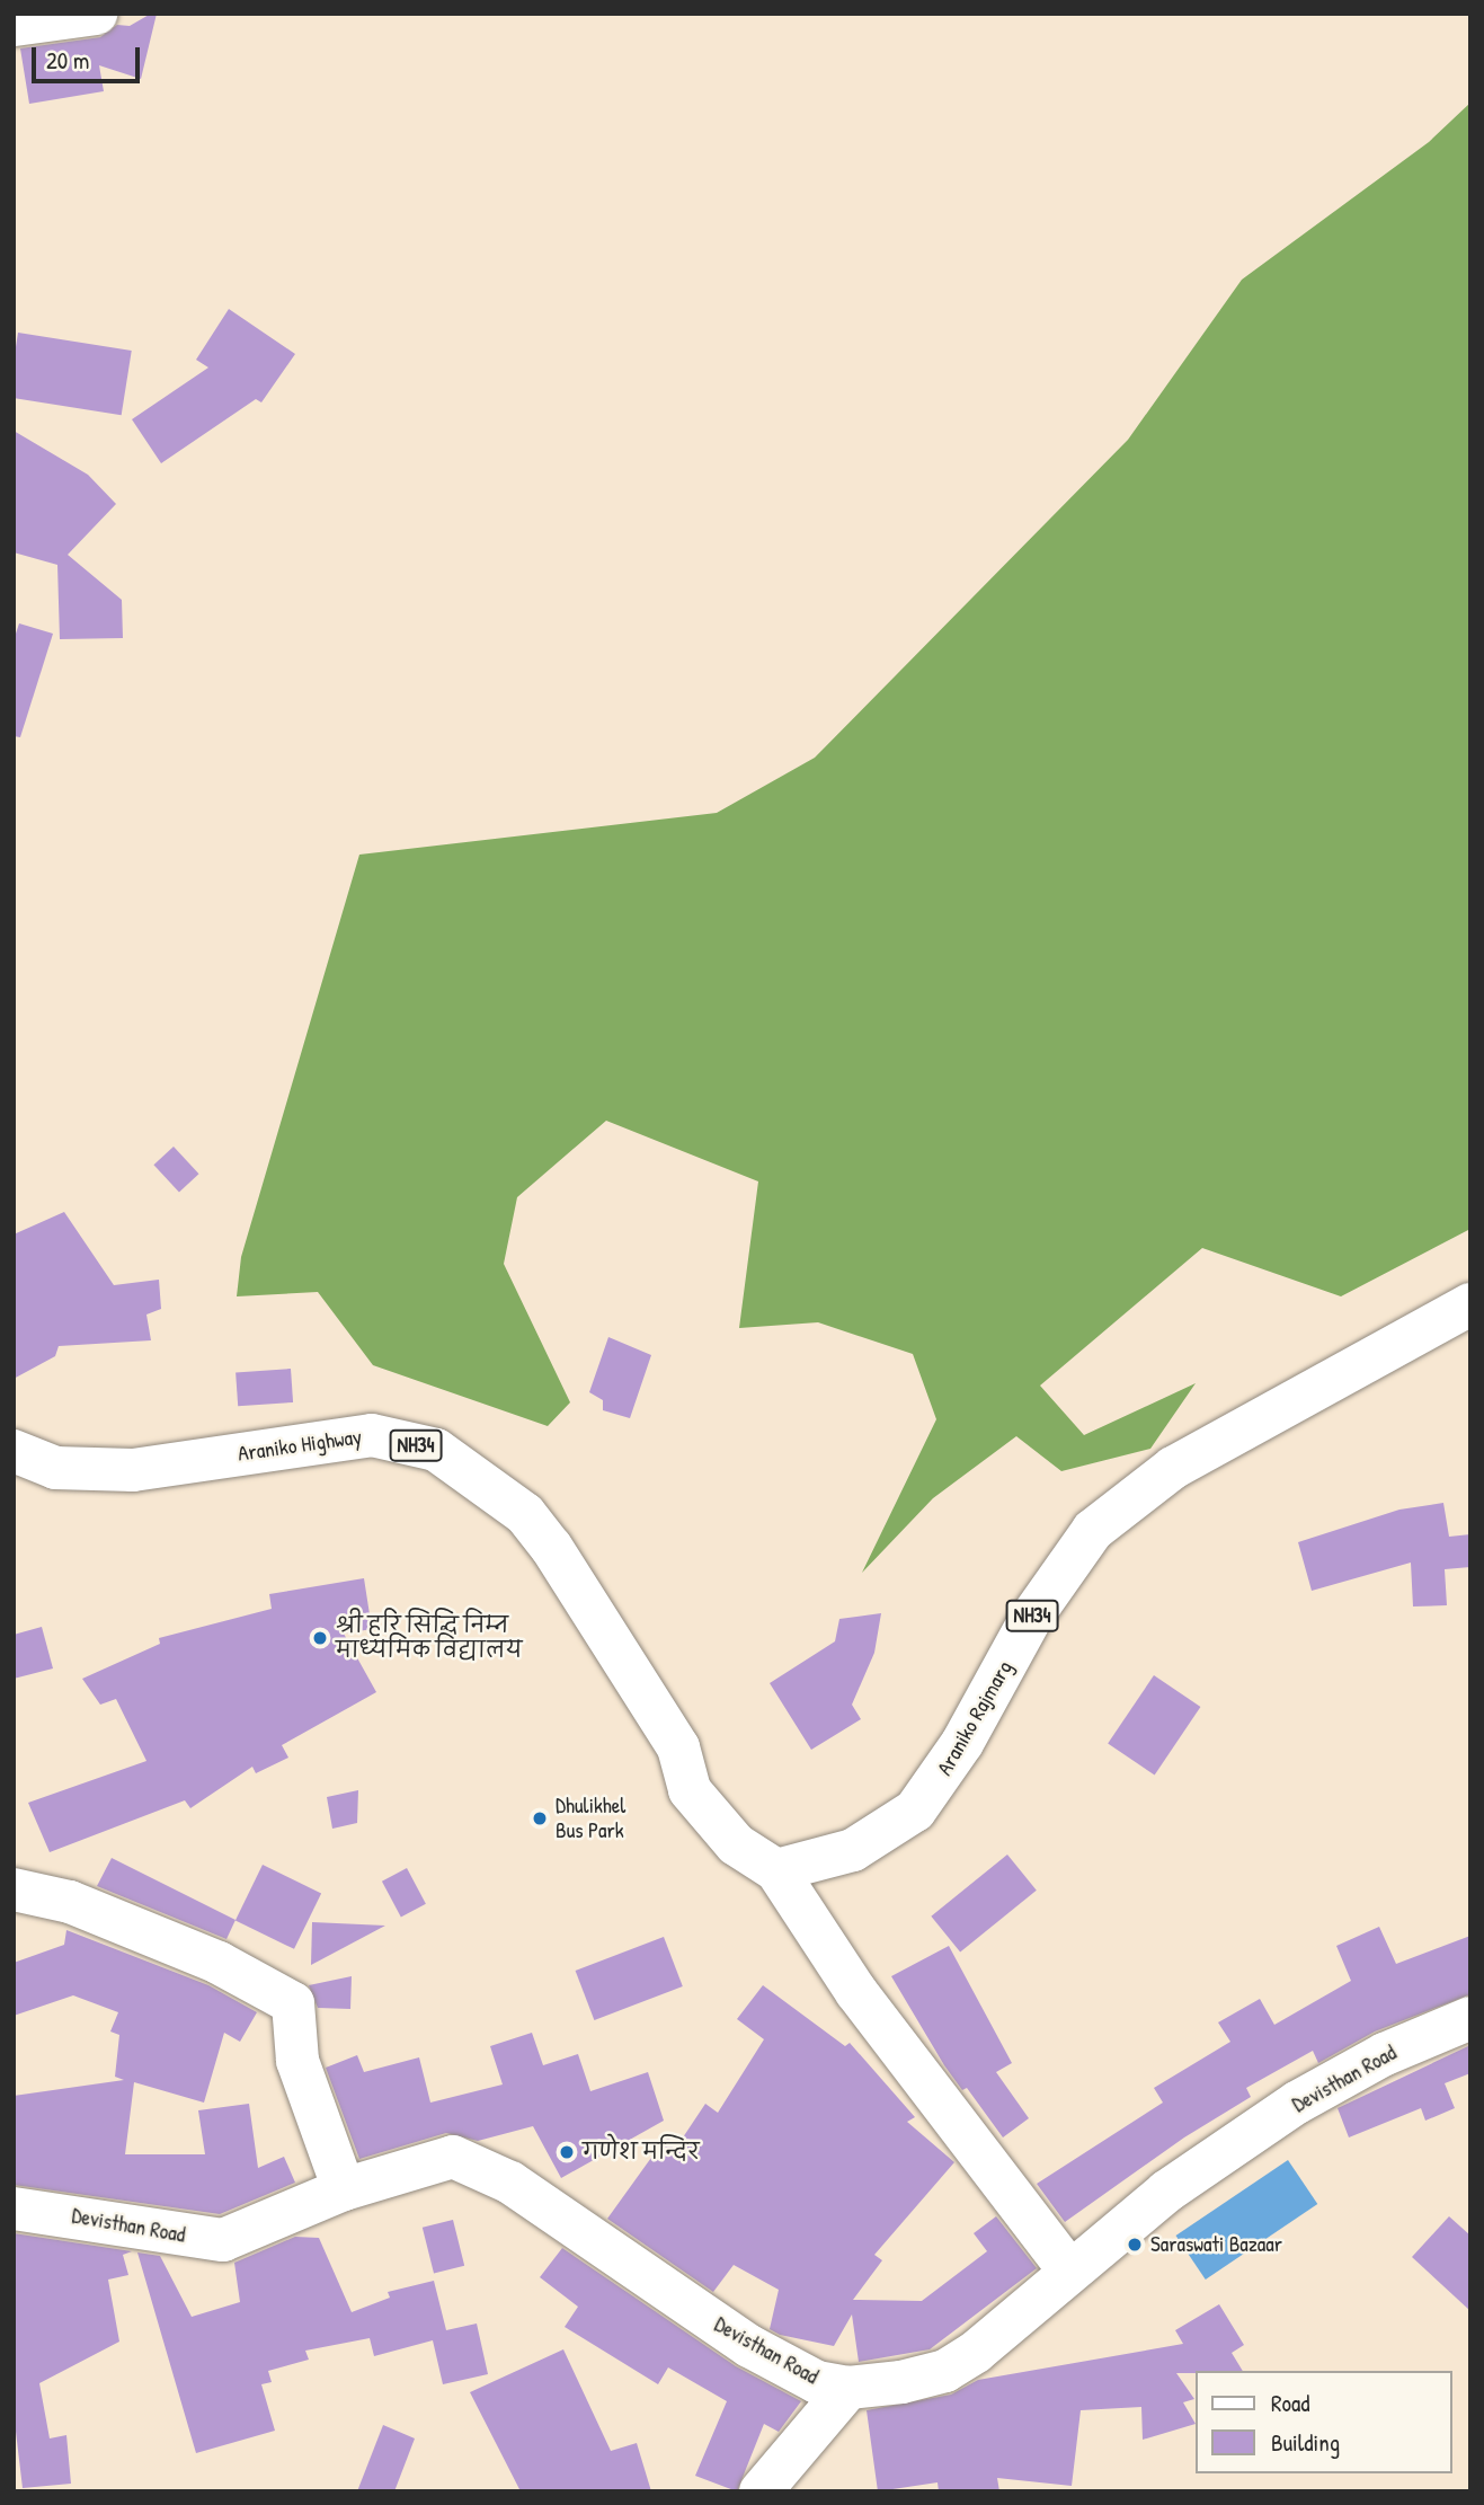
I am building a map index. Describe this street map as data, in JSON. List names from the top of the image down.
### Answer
{
  "streets": {
    "main road": [
      "Araniko Highway",
      "NH34",
      "Araniko Rajmarg",
      "Devisthan Road"
    ]
  },
  "crossings": [
    ["Araniko Highway", "Araniko Rajmarg"]
  ],
  "places": [
    "श्री हरि सिद्धि निम्न माध्यमिक विद्यालय",
    "Dhulikhel Bus Park",
    "गणेश मन्दिर",
    "Saraswati Bazaar"
  ],
  "legend": ["Road", "Building"],
  "scale_bar": "20 m"
}
